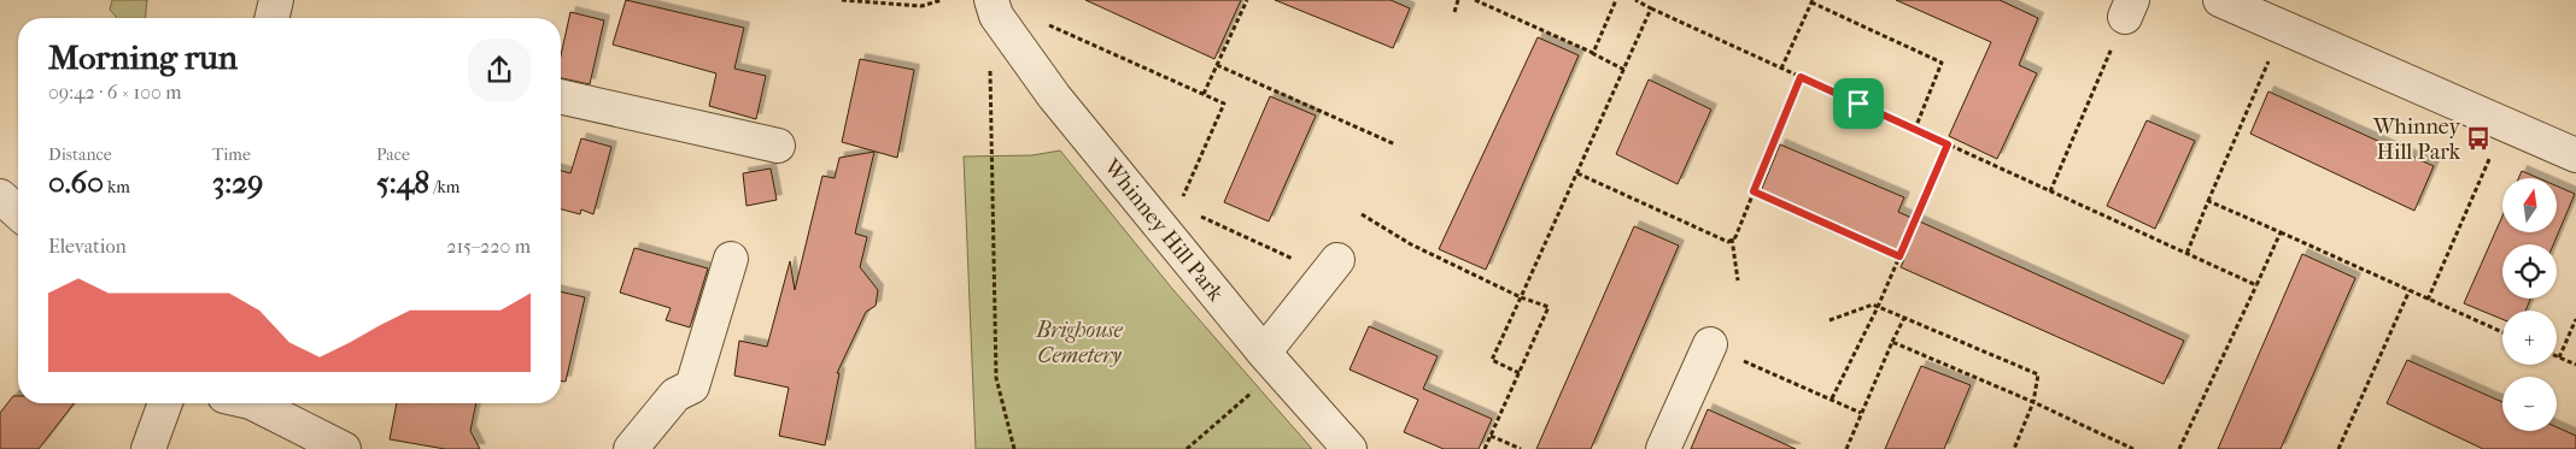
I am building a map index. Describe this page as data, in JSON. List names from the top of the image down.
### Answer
{
  "streets": {
    "street": ["Whinney Hill Park"]
  },
  "parks": ["Brighouse Cemetery"],
  "places": {
    "bus stop": ["Whinney Hill Park"]
  },
  "north": "top",
  "page": {
    "heading": ["Morning run", "09:42 · 6 × 100 m"],
    "stats": [
      ["Distance", "0.60 km"],
      ["Time", "3:29"],
      ["Pace", "5:48 /km"]
    ],
    "map_buttons": ["+", "−"],
    "chart": ["Elevation", "215–220 m"]
  }
}
